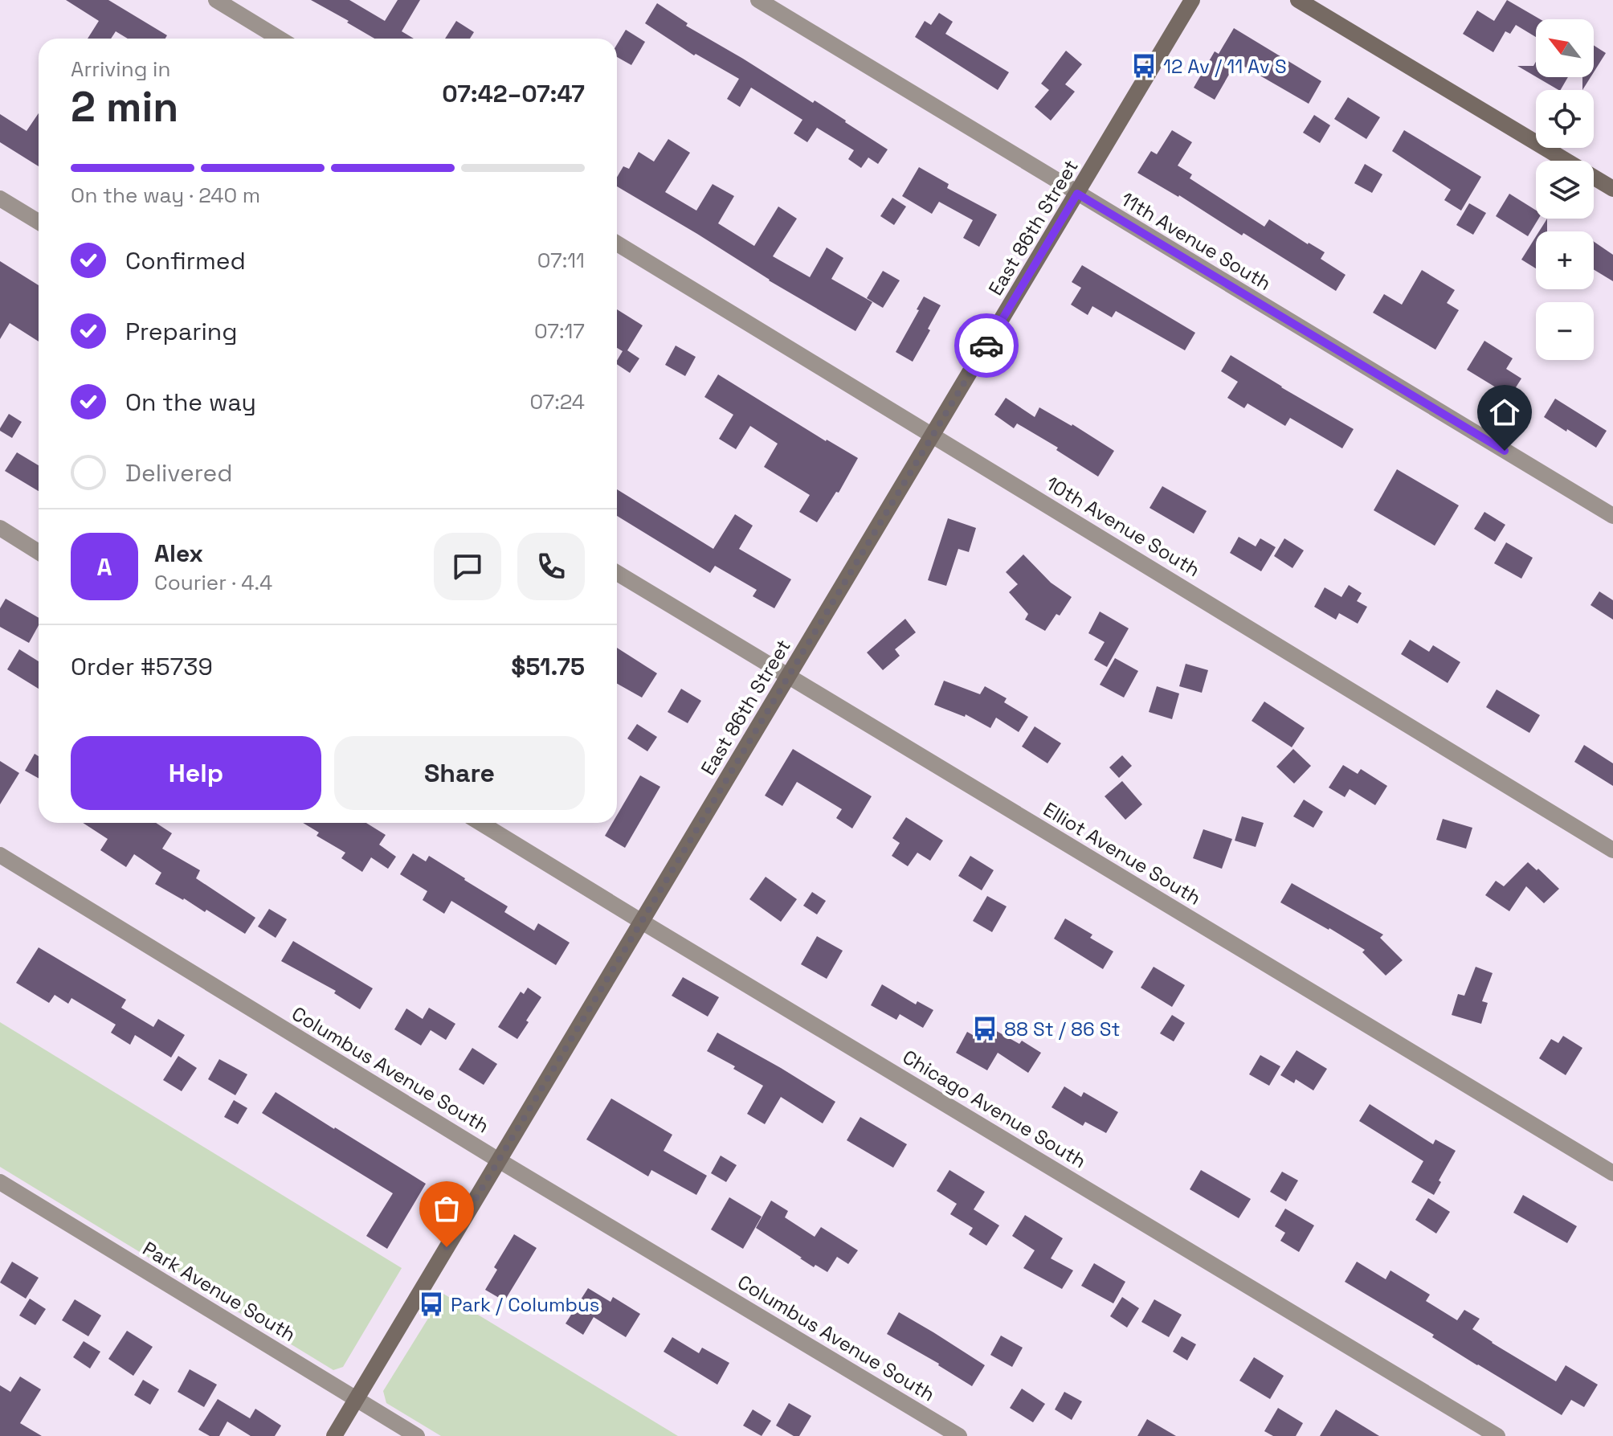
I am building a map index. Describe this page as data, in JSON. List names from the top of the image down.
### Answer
{
  "streets": {
    "street": [
      "East 86th Street",
      "11th Avenue South",
      "10th Avenue South",
      "Elliot Avenue South",
      "Columbus Avenue South",
      "Chicago Avenue South",
      "Park Avenue South"
    ]
  },
  "crossings": [
    ["East 86th Street", "11th Avenue South"],
    ["East 86th Street", "10th Avenue South"],
    ["East 86th Street", "Elliot Avenue South"],
    ["East 86th Street", "Columbus Avenue South"],
    ["East 86th Street", "Chicago Avenue South"],
    ["East 86th Street", "Park Avenue South"]
  ],
  "places": {
    "bus stop": ["12 Av / 11 Av S", "88 St / 86 St", "Park / Columbus"]
  },
  "north": "top left",
  "page": {
    "map_buttons": ["+", "−"],
    "heading": ["2 min", "Arriving in", "07:42–07:47"],
    "panel": [
      "Alex",
      "Courier · 4.4",
      "Order #5739",
      "$51.75"
    ],
    "bar": "On the way · 240 m",
    "list": [
      ["Confirmed", "07:11"],
      ["Preparing", "07:17"],
      ["On the way", "07:24"],
      "Delivered"
    ],
    "round": "A",
    "buttons": ["Help", "Share"]
  }
}
